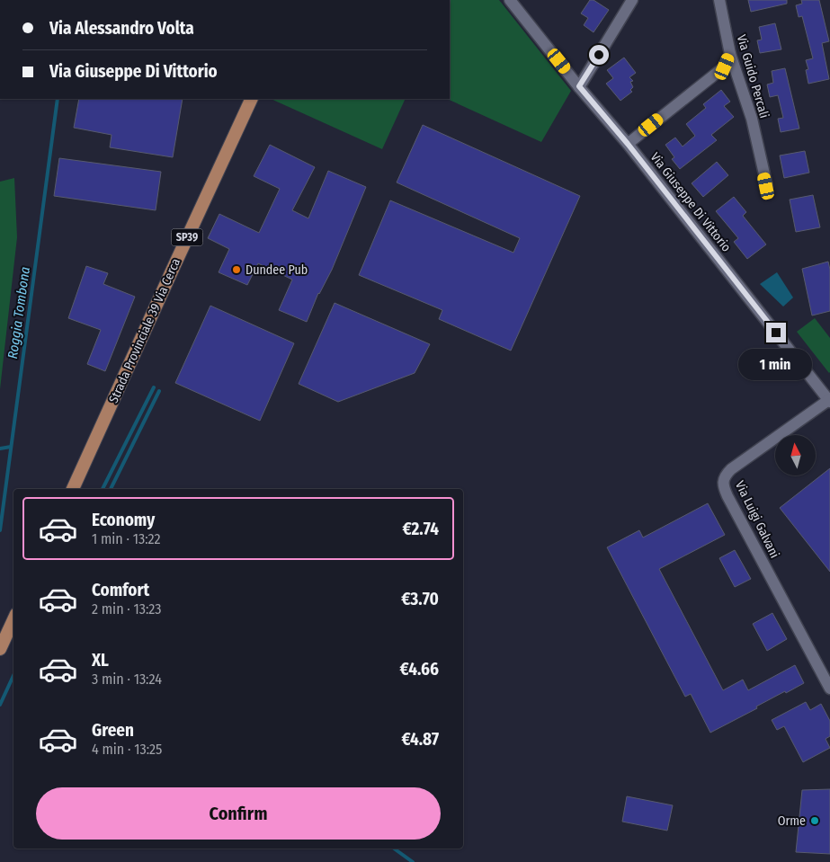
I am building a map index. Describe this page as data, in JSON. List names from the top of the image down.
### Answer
{
  "streets": {
    "main road": ["SP39", "Strada Provinciale 39 Via Cerca"],
    "street": ["Via Guido Percali", "Via Giuseppe Di Vittorio", "Via Luigi Galvani"]
  },
  "crossings": [
    ["Via Giuseppe Di Vittorio", "Via Luigi Galvani"]
  ],
  "water": ["Roggia Tombona"],
  "places": ["Dundee Pub", "Orme"],
  "north": "top",
  "page": {
    "banner": ["Via Alessandro Volta", "Via Giuseppe Di Vittorio"],
    "bubble": "1 min",
    "list": [
      {
        "name": "Economy",
        "note": "1 min · 13:22",
        "value": "€2.74"
      },
      {
        "name": "Comfort",
        "note": "2 min · 13:23",
        "value": "€3.70"
      },
      {
        "name": "XL",
        "note": "3 min · 13:24",
        "value": "€4.66"
      },
      {
        "name": "Green",
        "note": "4 min · 13:25",
        "value": "€4.87"
      }
    ],
    "buttons": "Confirm"
  }
}
